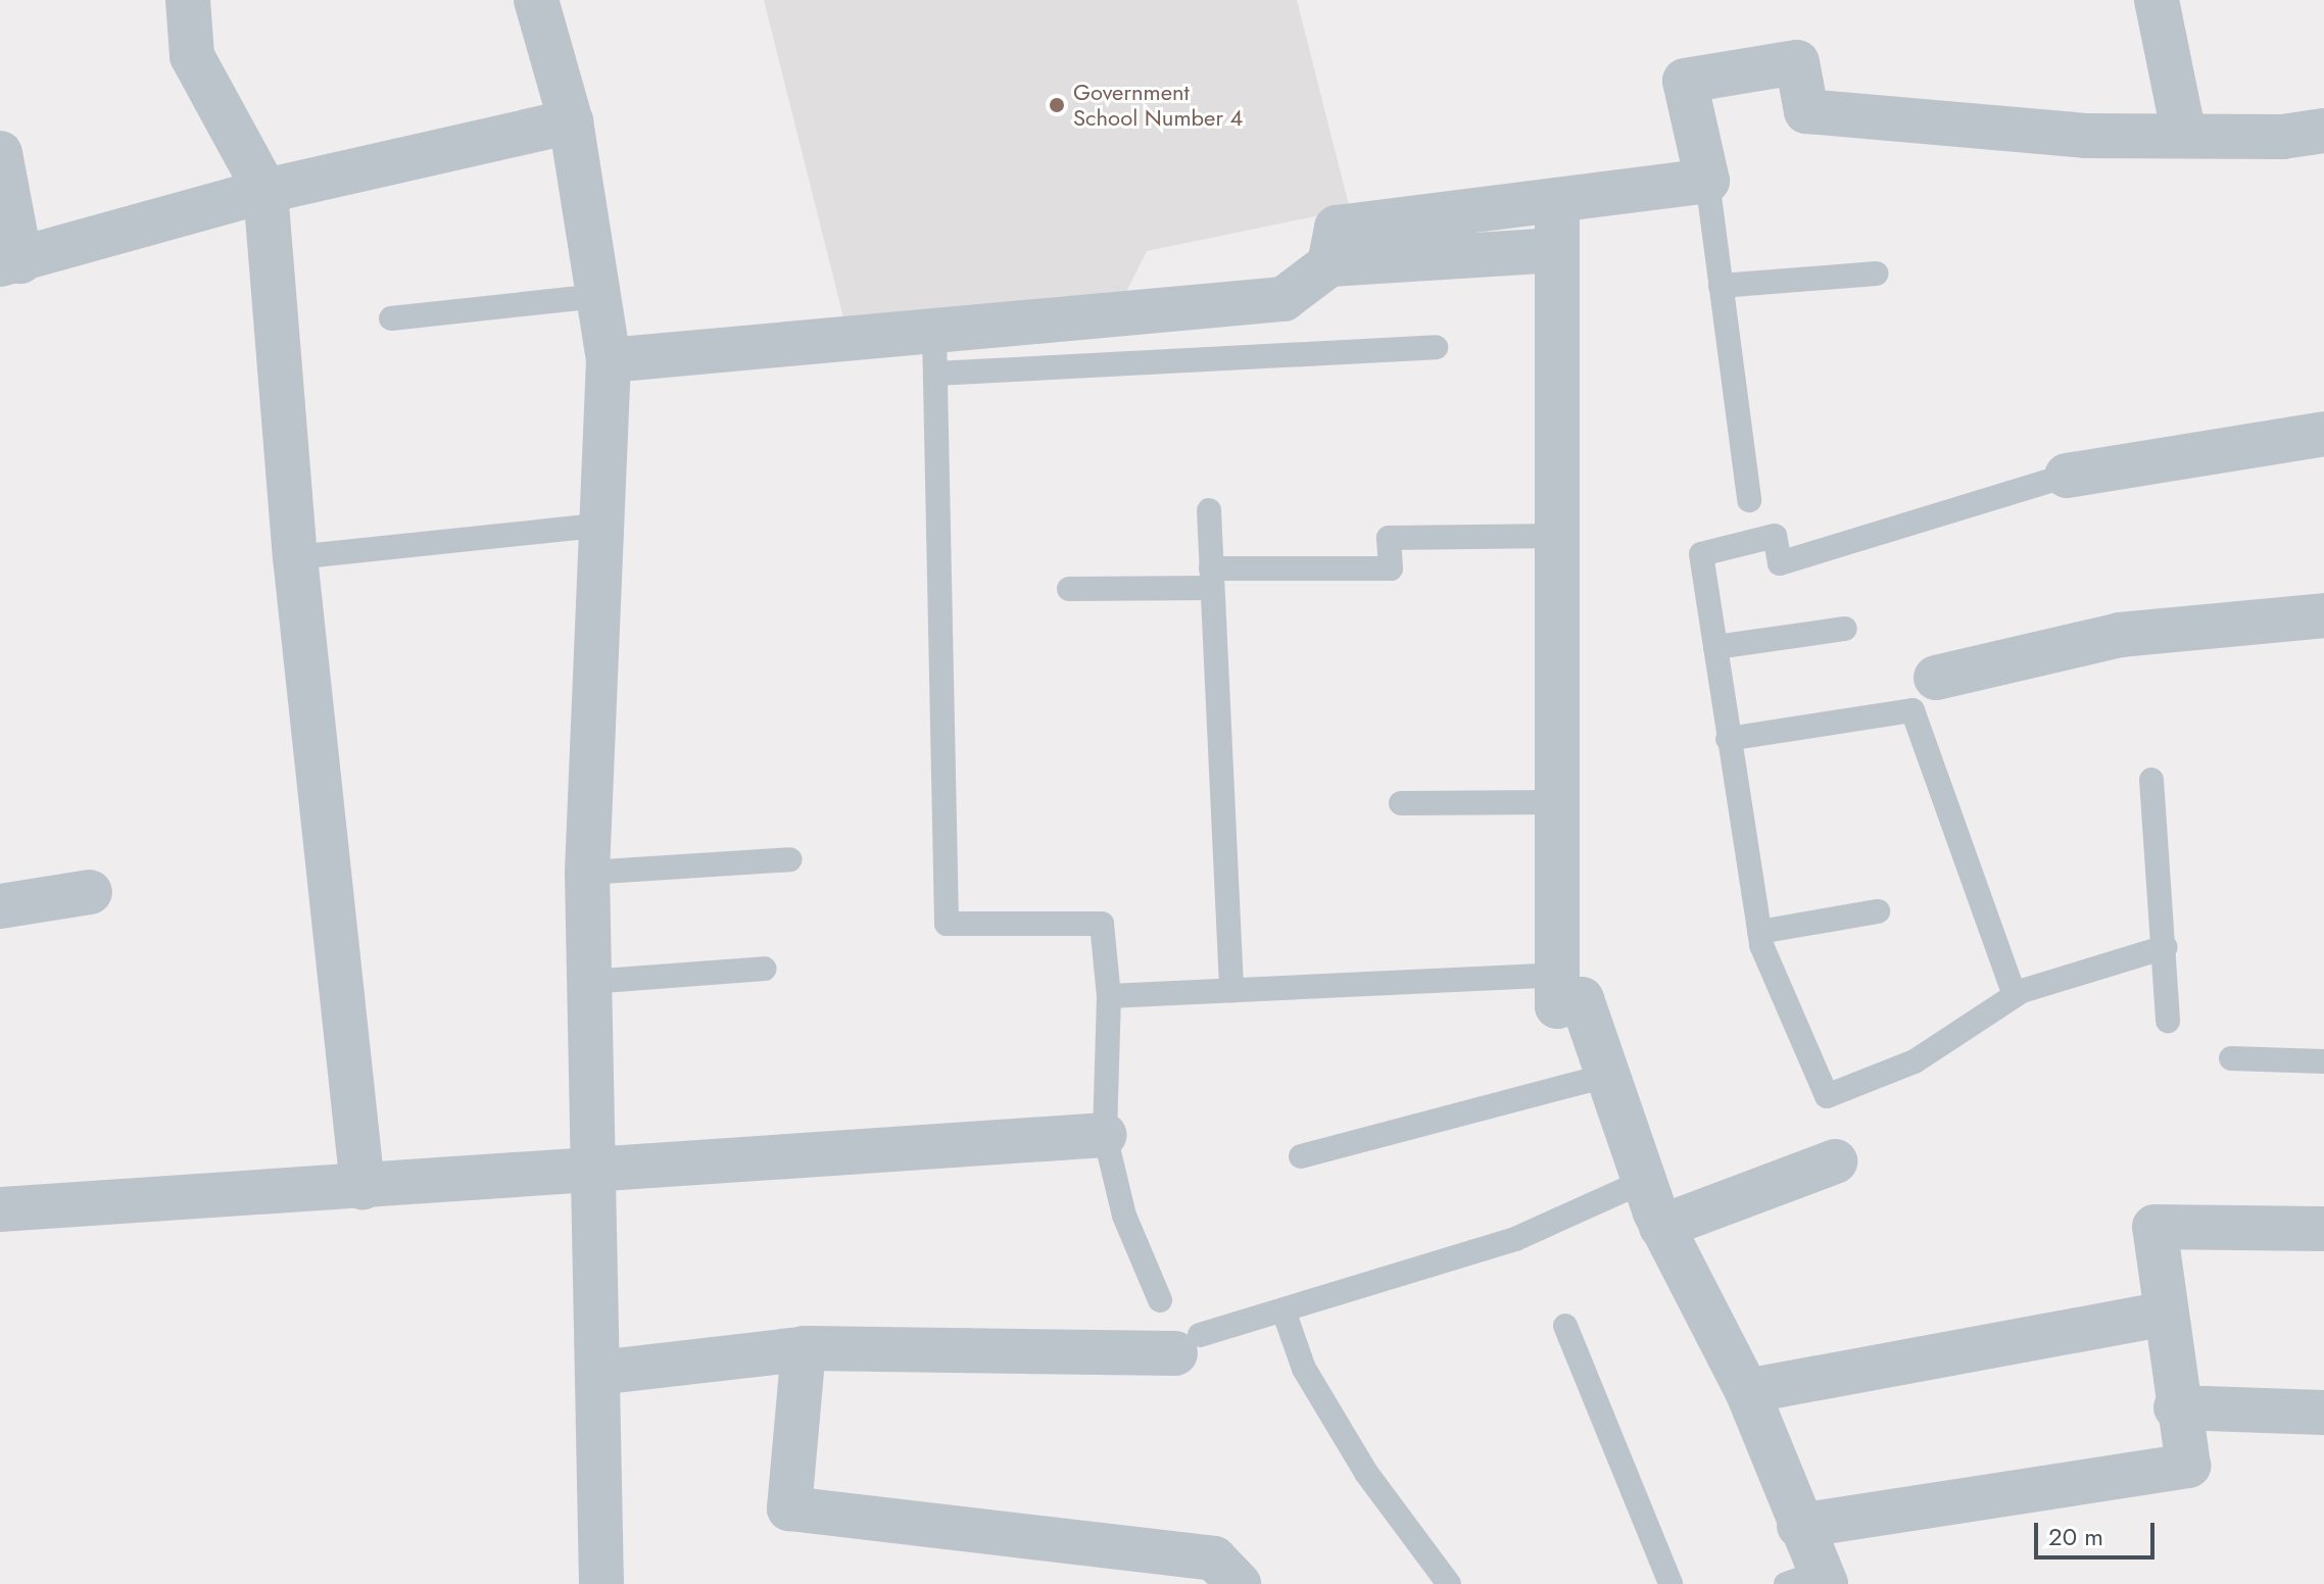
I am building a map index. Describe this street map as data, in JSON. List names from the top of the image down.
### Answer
{
  "places": ["Government School Number 4"],
  "scale_bar": "20 m"
}
